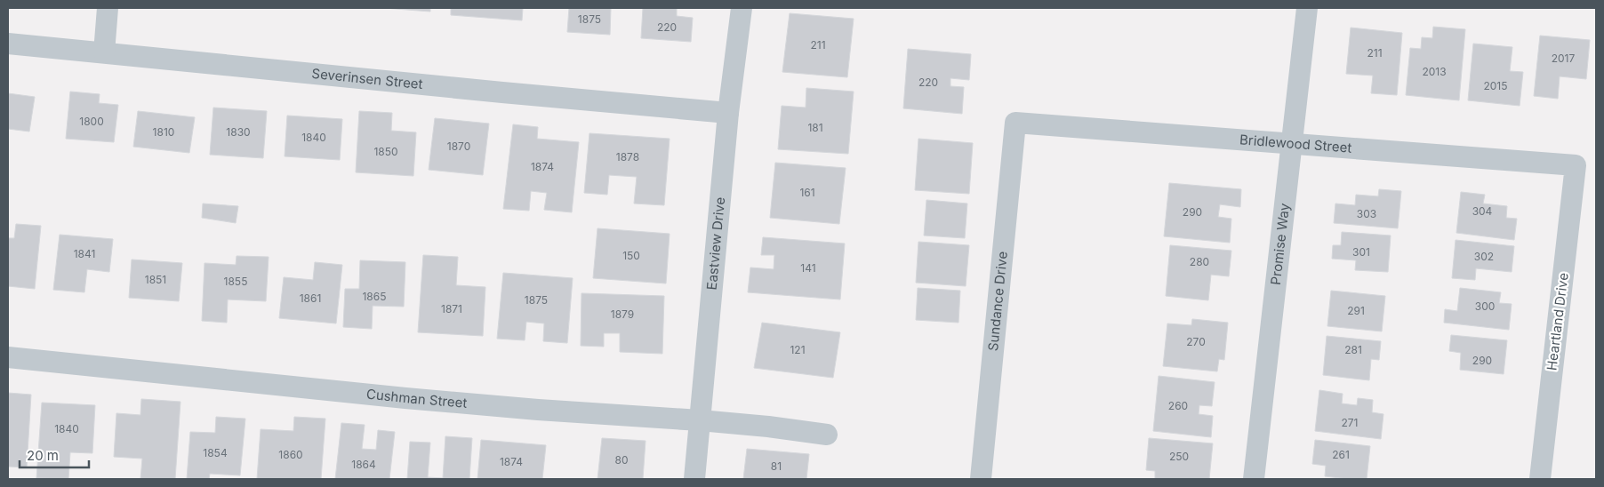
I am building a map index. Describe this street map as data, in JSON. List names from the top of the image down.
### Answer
{
  "streets": {
    "street": [
      "Severinsen Street",
      "Bridlewood Street",
      "Eastview Drive",
      "Promise Way",
      "Sundance Drive",
      "Heartland Drive",
      "Cushman Street"
    ]
  },
  "crossings": [
    ["Severinsen Street", "Eastview Drive"],
    ["Bridlewood Street", "Promise Way"],
    ["Bridlewood Street", "Sundance Drive"],
    ["Bridlewood Street", "Heartland Drive"],
    ["Eastview Drive", "Cushman Street"]
  ],
  "house_numbers": [
    "1875",
    "220",
    "211",
    "211",
    "2017",
    "2013",
    "220",
    "2015",
    "1800",
    "181",
    "1810",
    "1830",
    "1840",
    "1870",
    "1850",
    "1878",
    "1874",
    "161",
    "304",
    "290",
    "303",
    "301",
    "1841",
    "150",
    "302",
    "280",
    "141",
    "1851",
    "1855",
    "1865",
    "1861",
    "1875",
    "300",
    "1871",
    "291",
    "1879",
    "270",
    "121",
    "281",
    "290",
    "260",
    "271",
    "1840",
    "1854",
    "1860",
    "261",
    "250",
    "80",
    "1874",
    "1864",
    "81"
  ],
  "scale_bar": "20 m"
}
